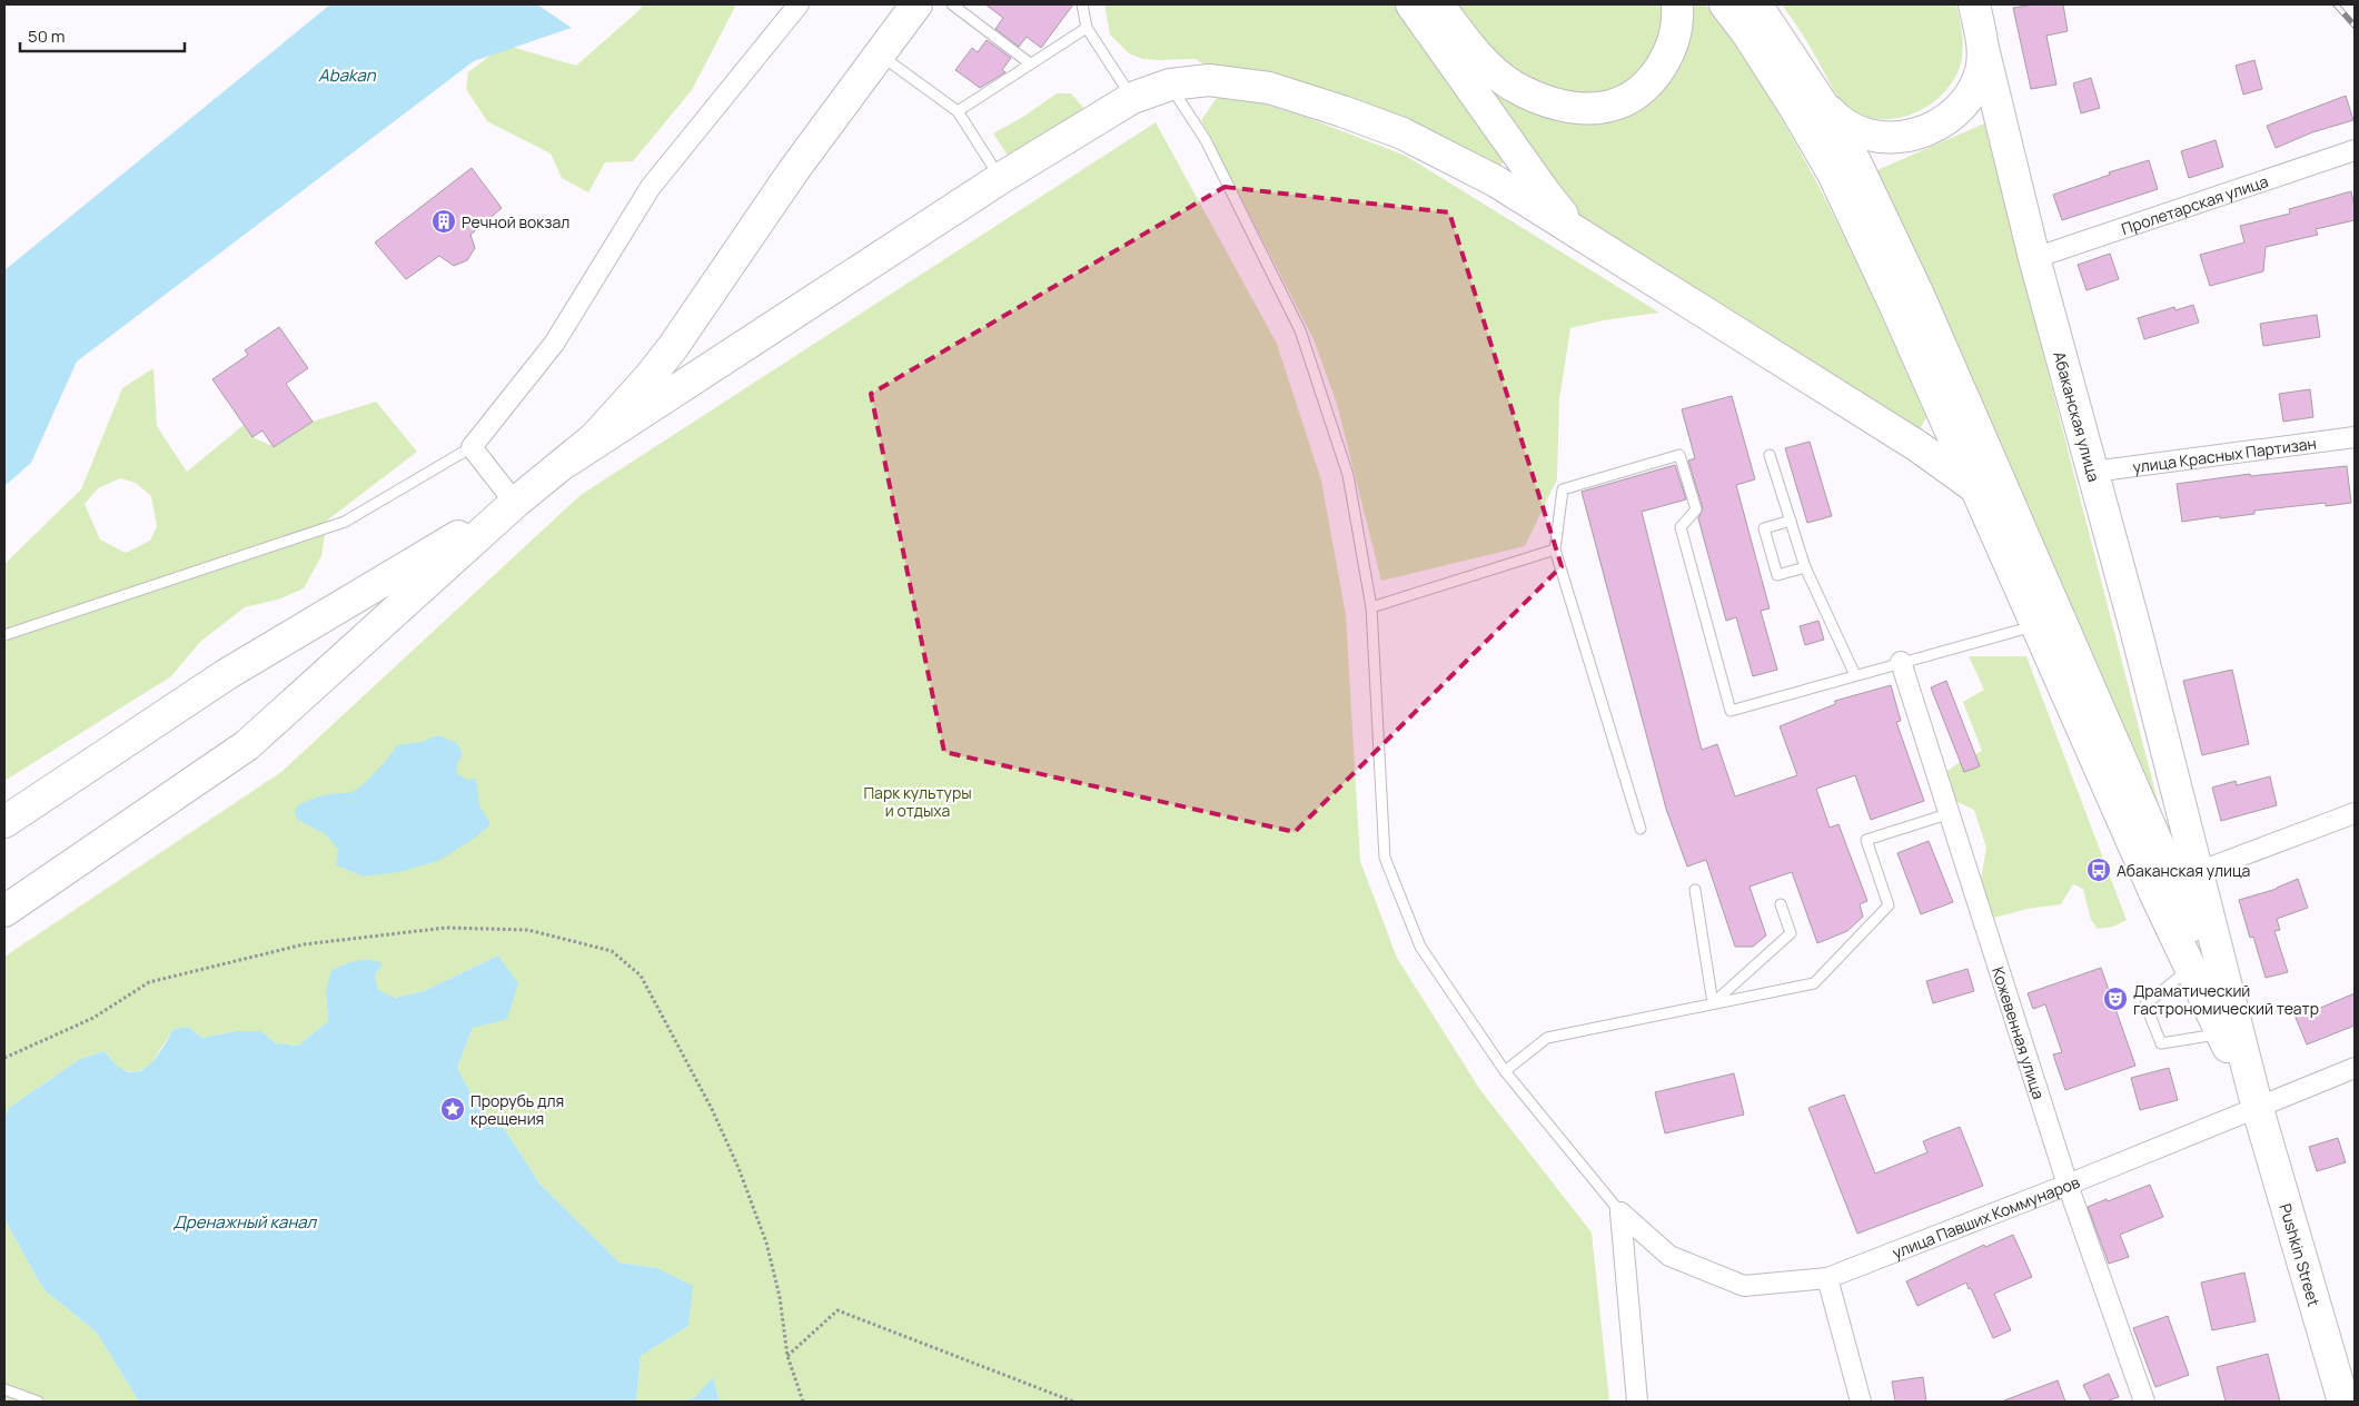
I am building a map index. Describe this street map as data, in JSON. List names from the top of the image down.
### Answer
{
  "streets": {
    "main road": ["Абаканская улица", "Pushkin Street"],
    "street": [
      "Пролетарская улица",
      "улица Красных Партизан",
      "Кожевенная улица",
      "улица Павших Коммунаров"
    ]
  },
  "crossings": [
    ["Пролетарская улица", "Абаканская улица"],
    ["Абаканская улица", "улица Красных Партизан"],
    ["Абаканская улица", "улица Павших Коммунаров"],
    ["Абаканская улица", "Pushkin Street"],
    ["Кожевенная улица", "улица Павших Коммунаров"],
    ["улица Павших Коммунаров", "Pushkin Street"]
  ],
  "water": ["Abakan", "Дренажный канал"],
  "parks": ["Парк культуры и отдыха"],
  "places": {
    "building": ["Речной вокзал"],
    "bus stop": ["Абаканская улица"],
    "theatre": ["Драматический гастрономический театр"],
    "place": ["Прорубь для крещения"]
  },
  "scale_bar": "50 m"
}
